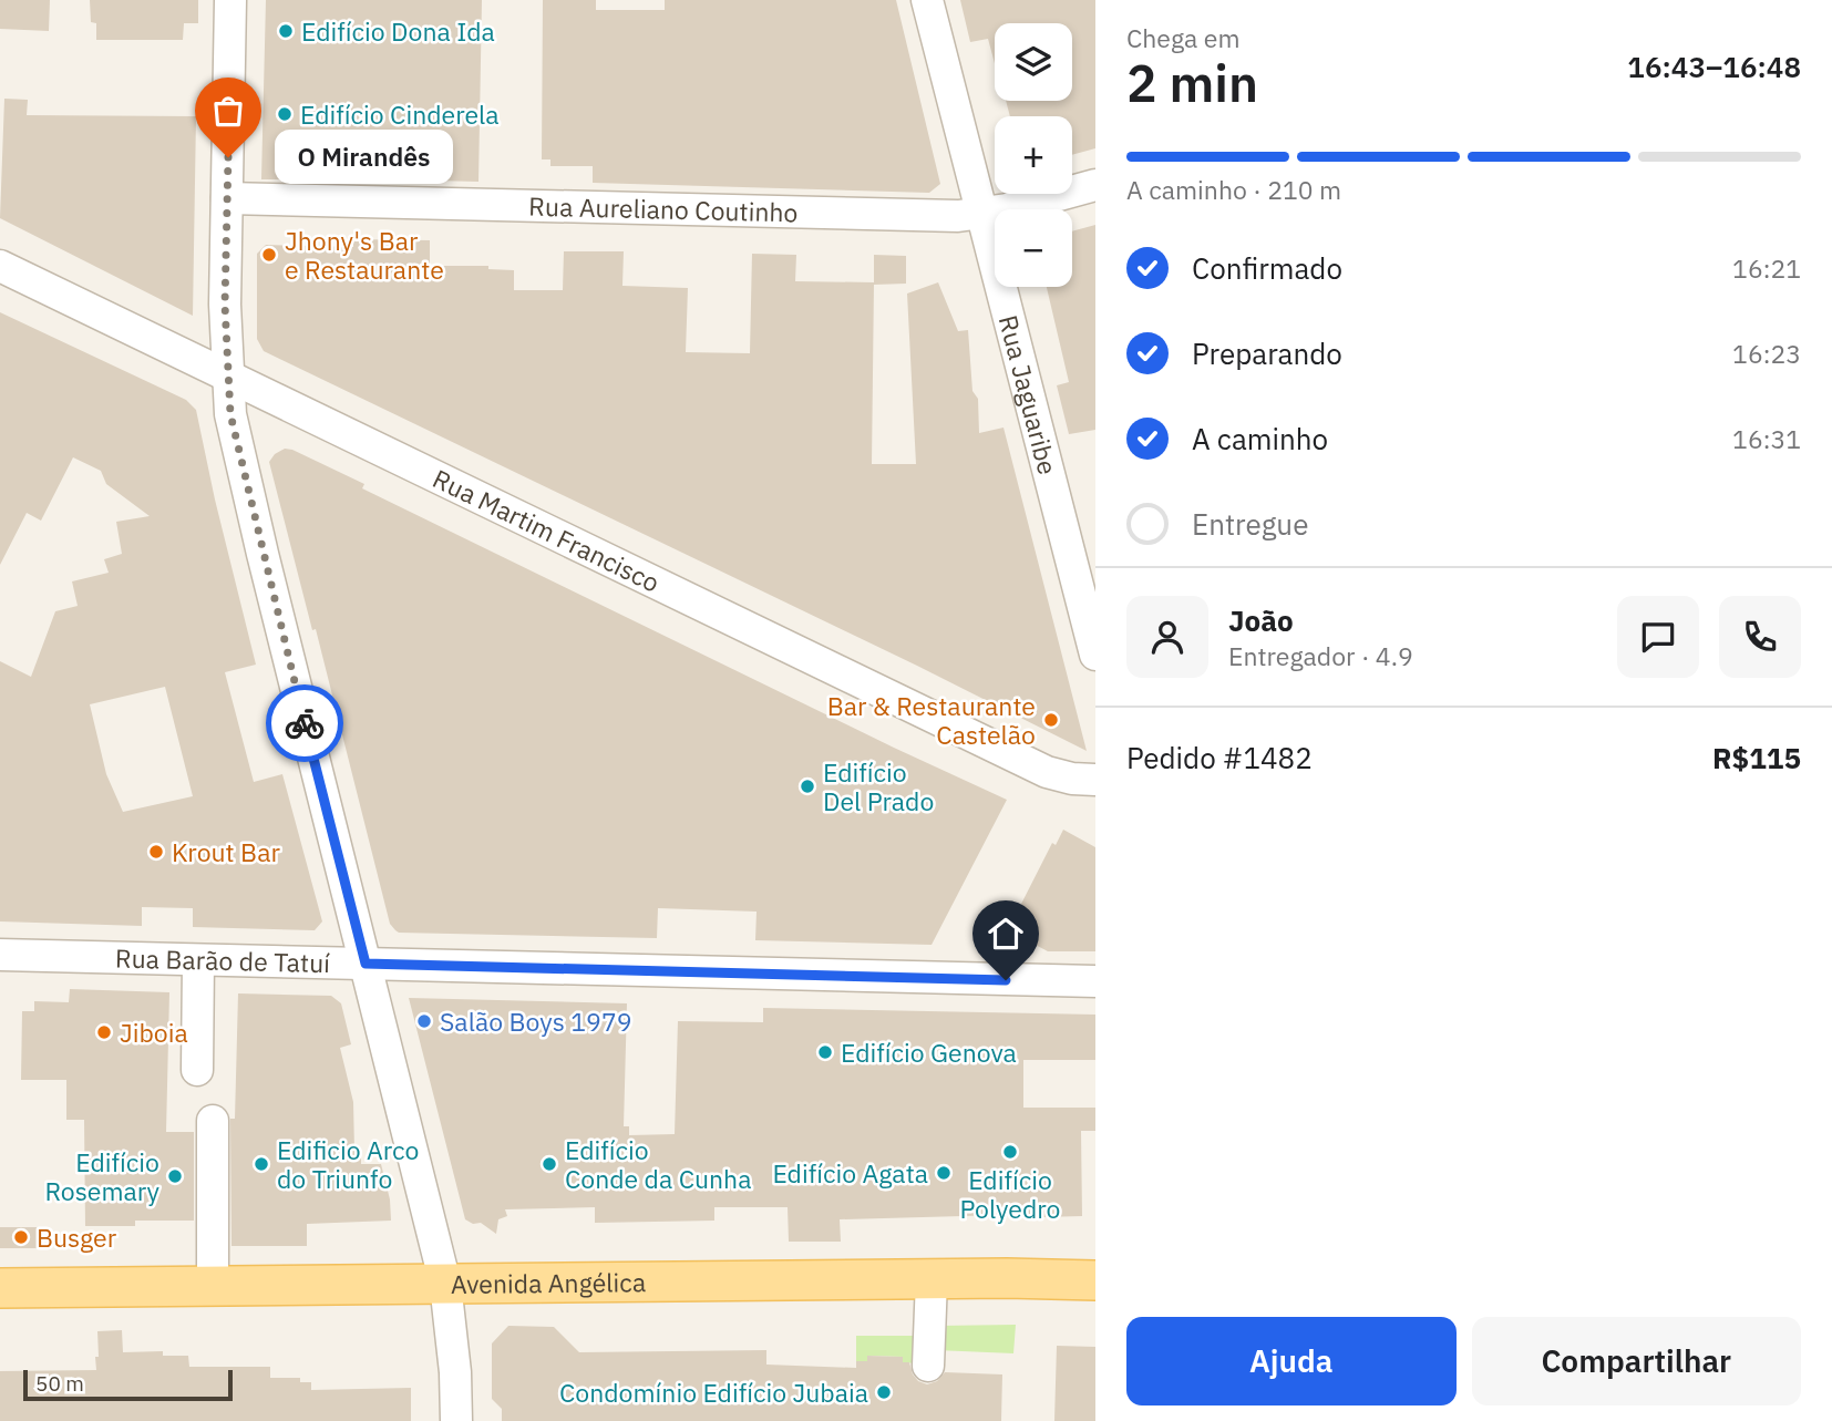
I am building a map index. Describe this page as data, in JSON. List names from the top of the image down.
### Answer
{
  "streets": {
    "main road": ["Avenida Angélica"],
    "street": [
      "Rua Aureliano Coutinho",
      "Rua Jaguaribe",
      "Rua Martim Francisco",
      "Rua Barão de Tatuí"
    ]
  },
  "crossings": [
    ["Rua Aureliano Coutinho", "Rua Jaguaribe"]
  ],
  "places": [
    "Edifício Dona Ida",
    "Edifício Cinderela",
    "O Mirandês",
    "Jhony's Bar e Restaurante",
    "Bar & Restaurante Castelão",
    "Edifício Del Prado",
    "Krout Bar",
    "Salão Boys 1979",
    "Jiboia",
    "Edifício Genova",
    "Edifício Polyedro",
    "Edificio Arco do Triunfo",
    "Edifício Conde da Cunha",
    "Edifício Agata",
    "Edifício Rosemary",
    "Busger",
    "Condomínio Edifício Jubaia"
  ],
  "scale_bar": "50 m",
  "page": {
    "heading": ["2 min", "Chega em", "16:43–16:48"],
    "panel": [
      "João",
      "Entregador · 4.9",
      "Pedido #1482",
      "R$115"
    ],
    "map_buttons": ["+", "−"],
    "bubble": "O Mirandês",
    "bar": "A caminho · 210 m",
    "list": [
      ["Confirmado", "16:21"],
      ["Preparando", "16:23"],
      ["A caminho", "16:31"],
      "Entregue"
    ],
    "buttons": ["Ajuda", "Compartilhar"],
    "scale": "50 m"
  }
}
